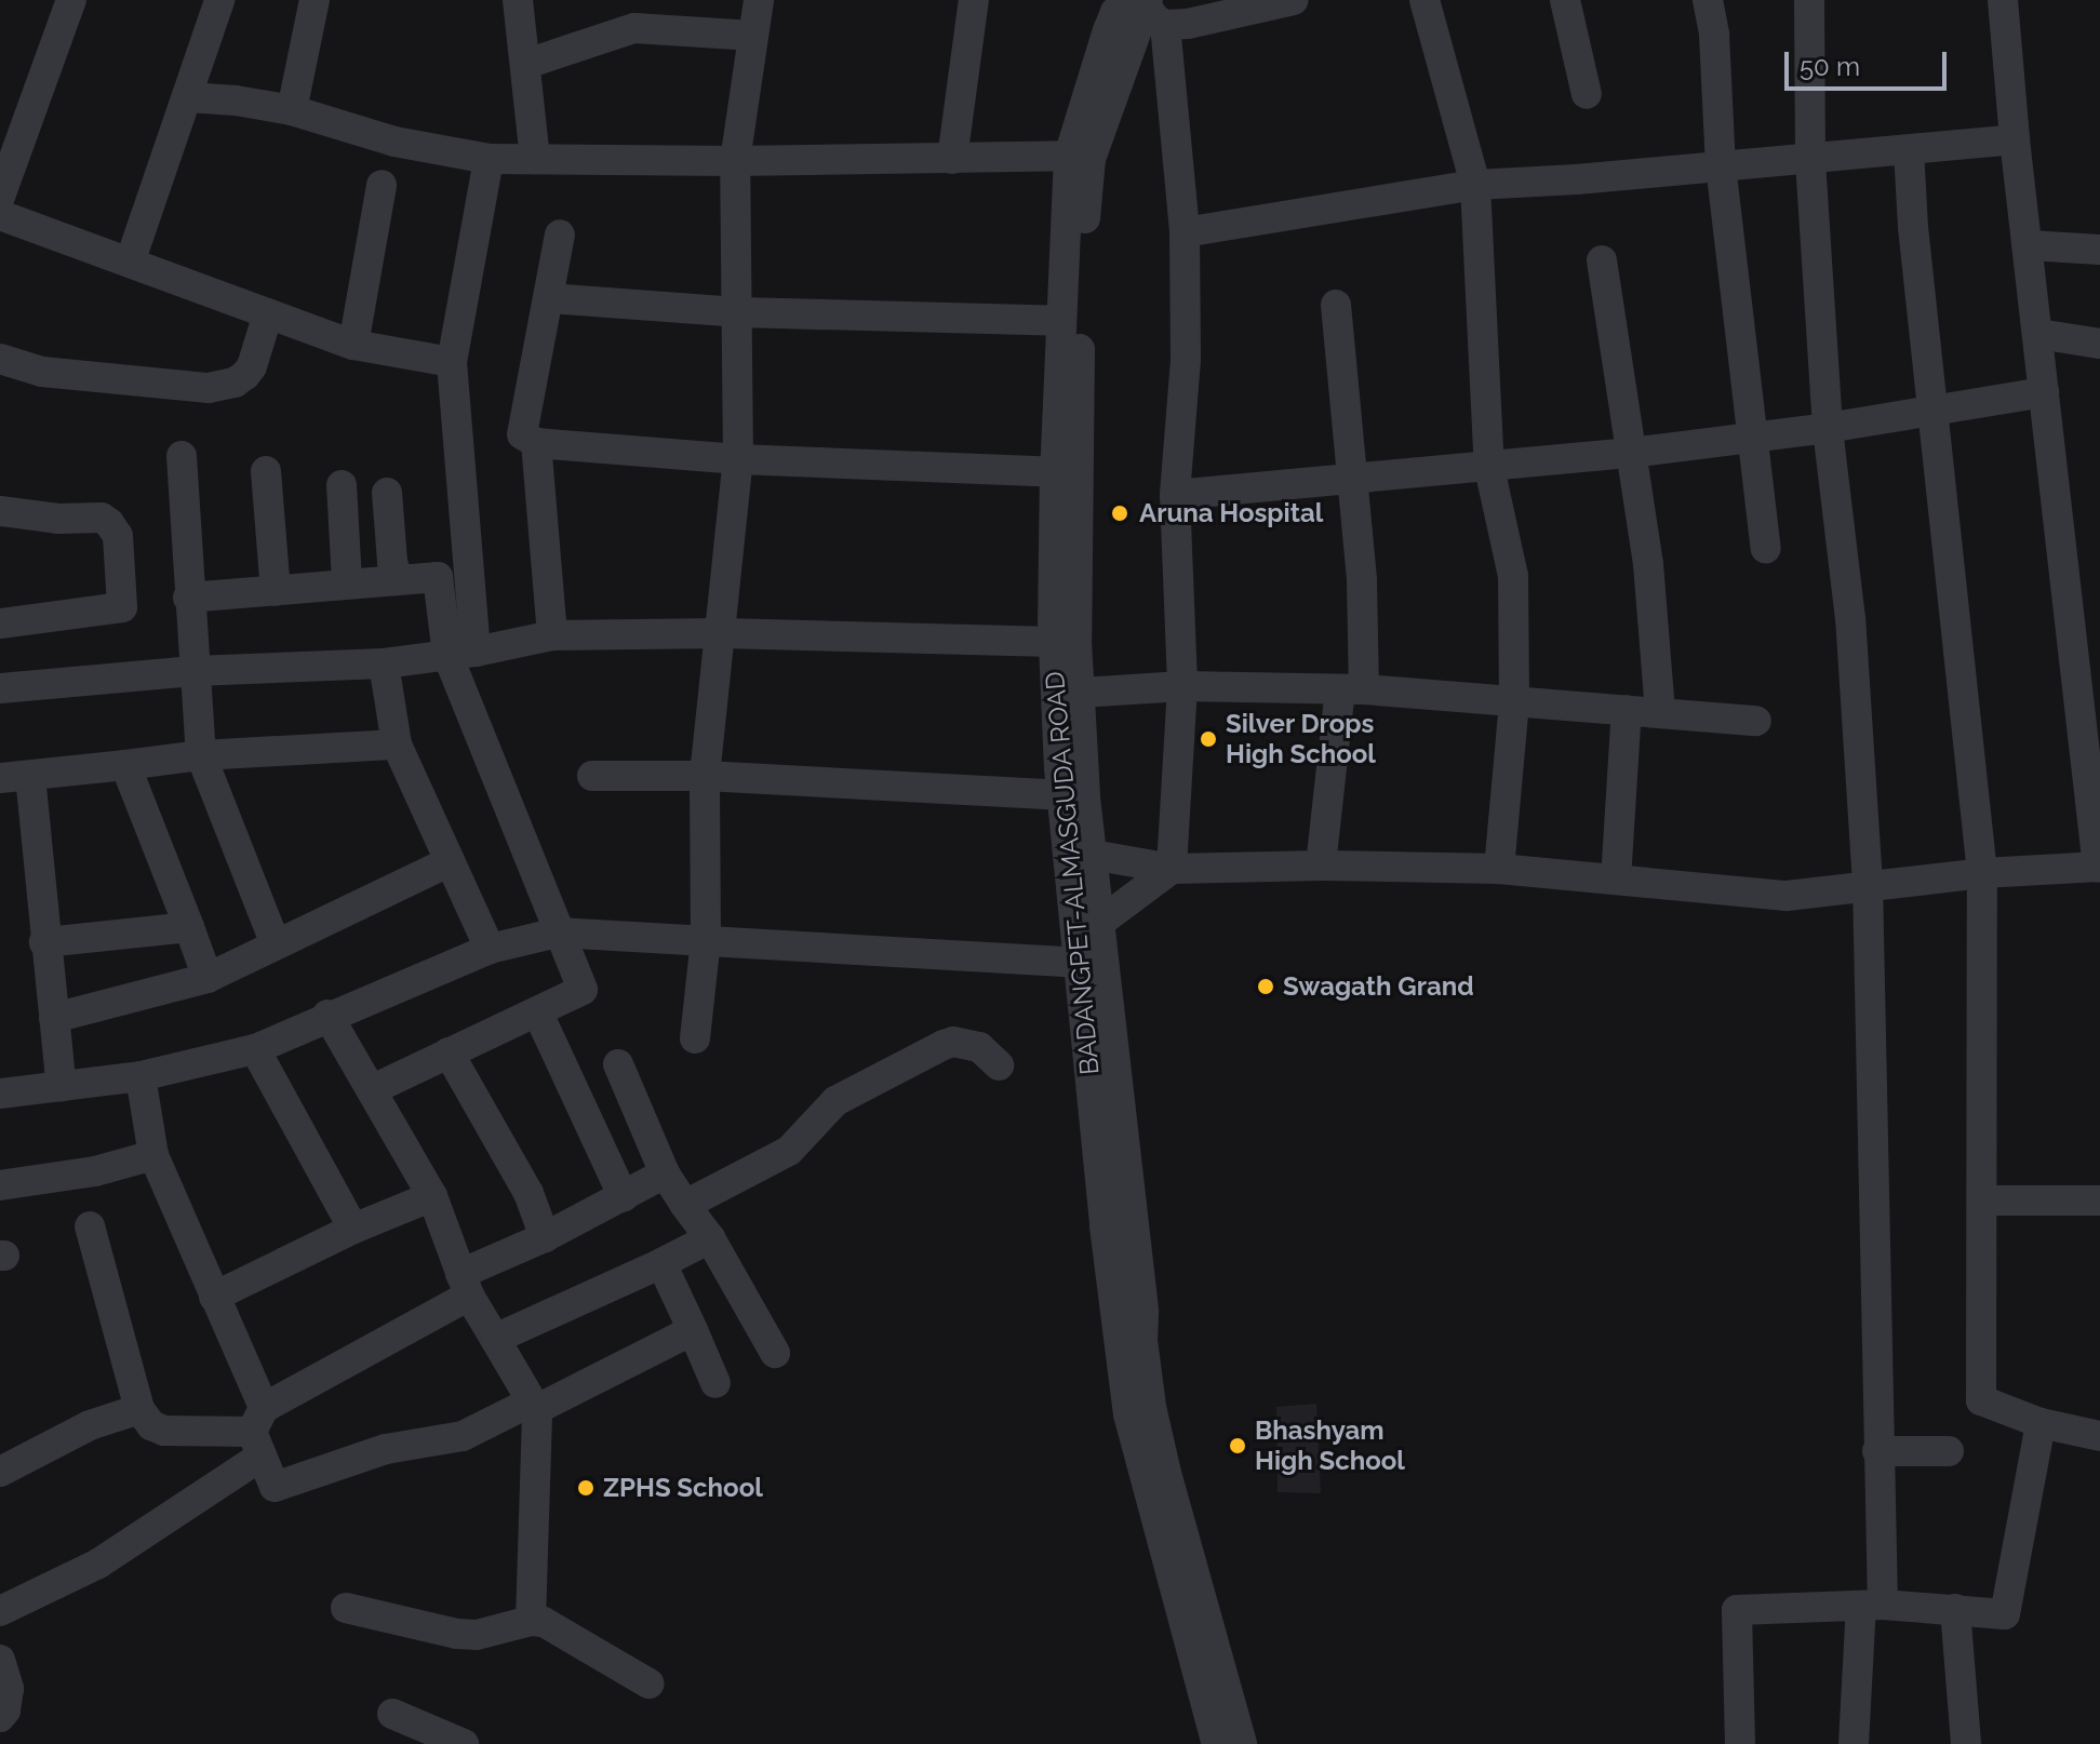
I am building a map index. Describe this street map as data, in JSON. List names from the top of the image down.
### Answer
{
  "streets": {
    "street": ["BADANGPET-ALMASGUDA ROAD"]
  },
  "places": [
    "Aruna Hospital",
    "Silver Drops High School",
    "Swagath Grand",
    "Bhashyam High School",
    "ZPHS School"
  ],
  "scale_bar": "50 m"
}
